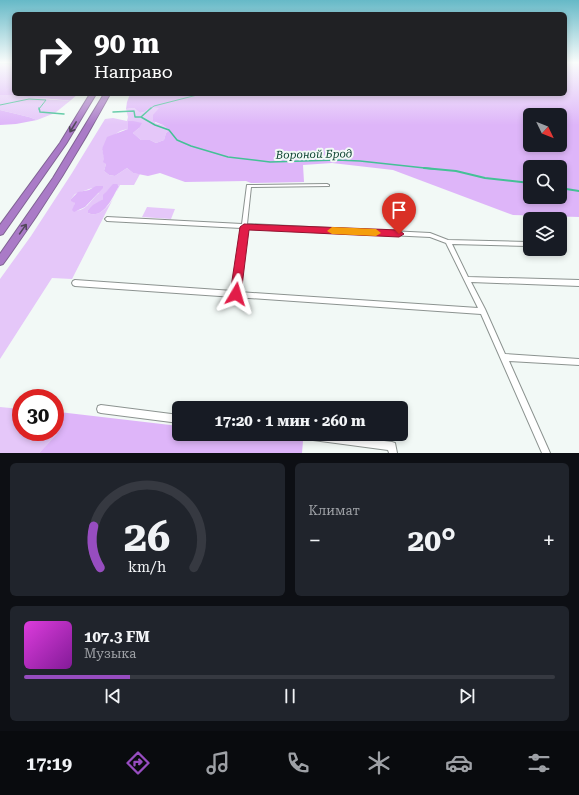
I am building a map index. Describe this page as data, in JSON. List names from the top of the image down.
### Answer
{
  "water": ["Вороной Брод"],
  "north": "bottom right",
  "page": {
    "turn": ["90 m", "Направо"],
    "limit": "30",
    "trip": "17:20 · 1 мин · 260 m",
    "tile": "Климат",
    "heat": ["−", "20°", "+"],
    "song": ["107.3 FM", "Музыка"],
    "tabs": "17:19",
    "gauge": ["26", "km/h"]
  }
}
